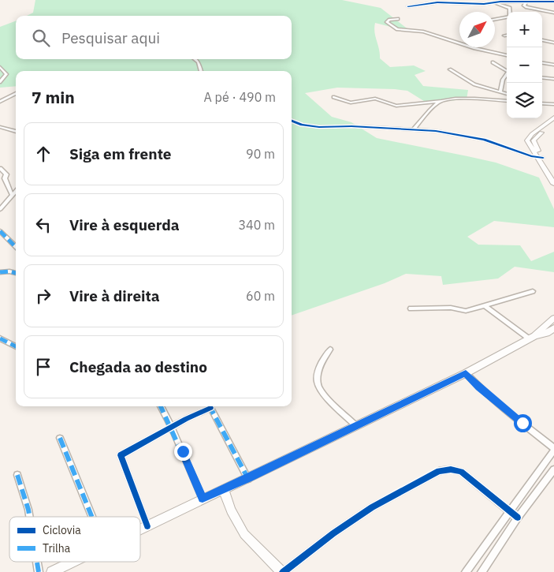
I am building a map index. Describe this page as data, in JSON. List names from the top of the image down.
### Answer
{
  "legend": ["Ciclovia", "Trilha"],
  "north": "top right",
  "page": {
    "map_buttons": ["+", "−"],
    "search": "Pesquisar aqui",
    "heading": ["7 min", "A pé · 490 m"],
    "list": [
      ["Siga em frente", "90 m"],
      ["Vire à esquerda", "340 m"],
      ["Vire à direita", "60 m"],
      "Chegada ao destino"
    ]
  }
}
